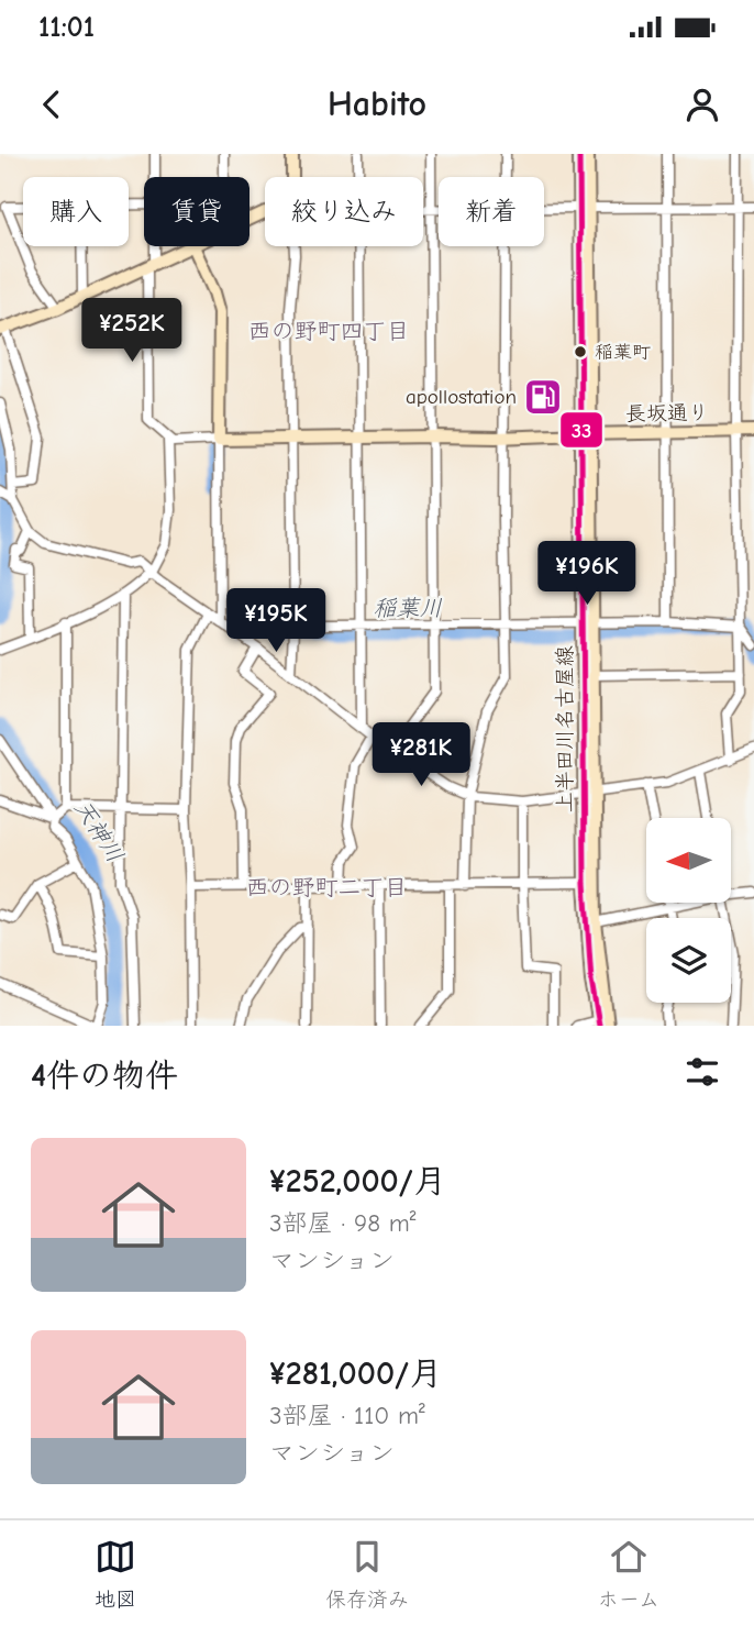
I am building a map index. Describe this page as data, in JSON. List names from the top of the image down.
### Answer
{
  "streets": {
    "main road": ["長坂通り", "上半田川名古屋線"]
  },
  "crossings": [
    ["長坂通り", "上半田川名古屋線"]
  ],
  "districts": ["西の野町四丁目", "西の野町二丁目"],
  "water": ["稲葉川", "天神川"],
  "places": {
    "other": ["稲葉町"],
    "fuel station": ["apollostation"]
  },
  "lines": ["transit line 33"],
  "north": "left",
  "page": {
    "status": "11:01",
    "header": "Habito",
    "chip": [
      "購入",
      "賃貸",
      "絞り込み",
      "新着"
    ],
    "price": [
      "¥252K",
      "¥196K",
      "¥195K",
      "¥281K"
    ],
    "heading": "4件の物件",
    "list": [
      {
        "name": "¥252,000/月",
        "note": "3部屋 · 98 m² · マンション"
      },
      {
        "name": "¥281,000/月",
        "note": "3部屋 · 110 m² · マンション"
      }
    ],
    "tabs": ["地図", "保存済み", "ホーム"]
  }
}
